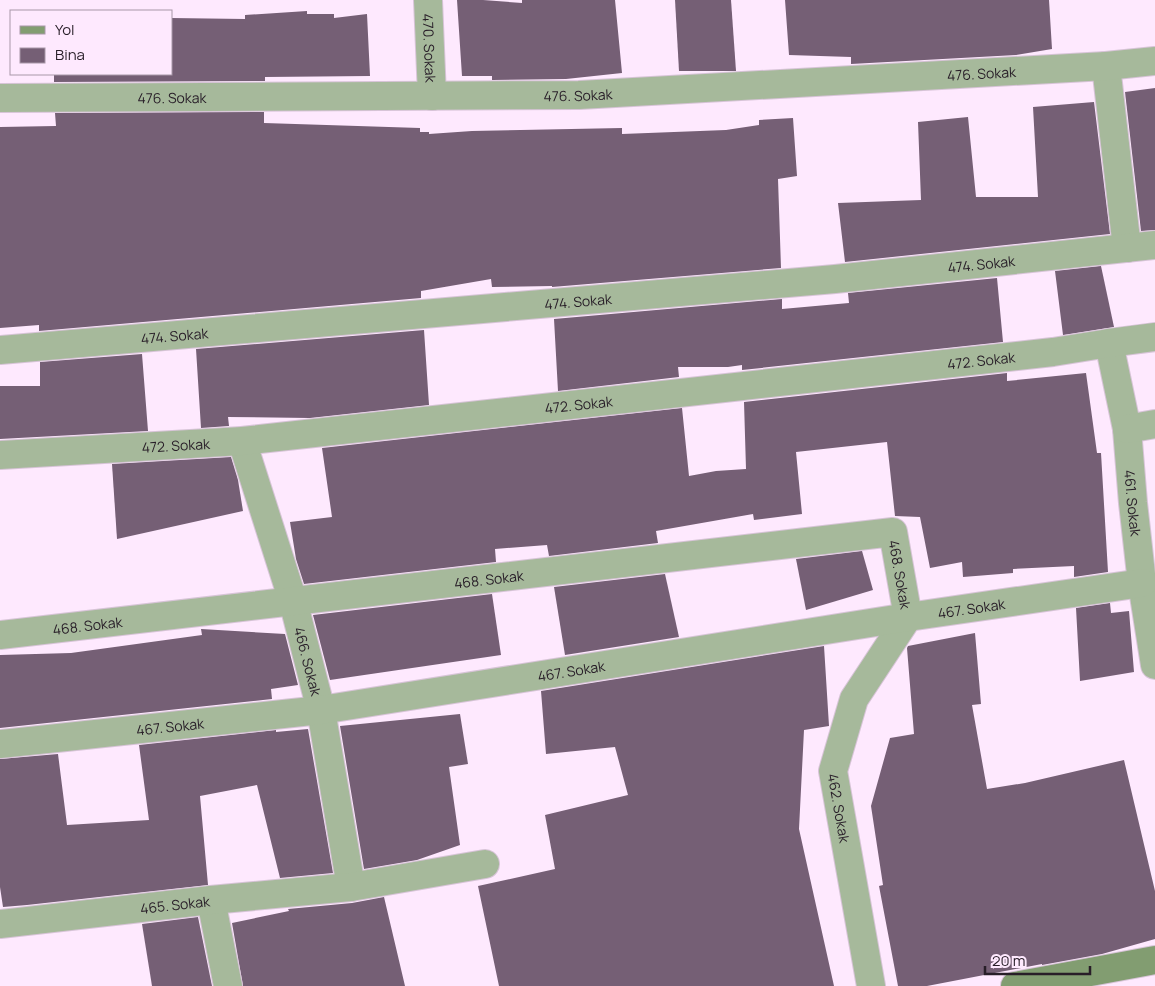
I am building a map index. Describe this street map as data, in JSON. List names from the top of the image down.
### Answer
{
  "streets": {
    "street": [
      "470. Sokak",
      "476. Sokak",
      "474. Sokak",
      "472. Sokak",
      "461. Sokak",
      "468. Sokak",
      "467. Sokak",
      "466. Sokak",
      "462. Sokak",
      "465. Sokak"
    ]
  },
  "crossings": [
    ["470. Sokak", "476. Sokak"],
    ["472. Sokak", "461. Sokak"],
    ["472. Sokak", "466. Sokak"],
    ["461. Sokak", "467. Sokak"],
    ["468. Sokak", "467. Sokak"],
    ["468. Sokak", "466. Sokak"],
    ["468. Sokak", "462. Sokak"],
    ["467. Sokak", "466. Sokak"],
    ["467. Sokak", "462. Sokak"],
    ["466. Sokak", "465. Sokak"]
  ],
  "legend": ["Yol", "Bina"],
  "scale_bar": "20 m"
}
